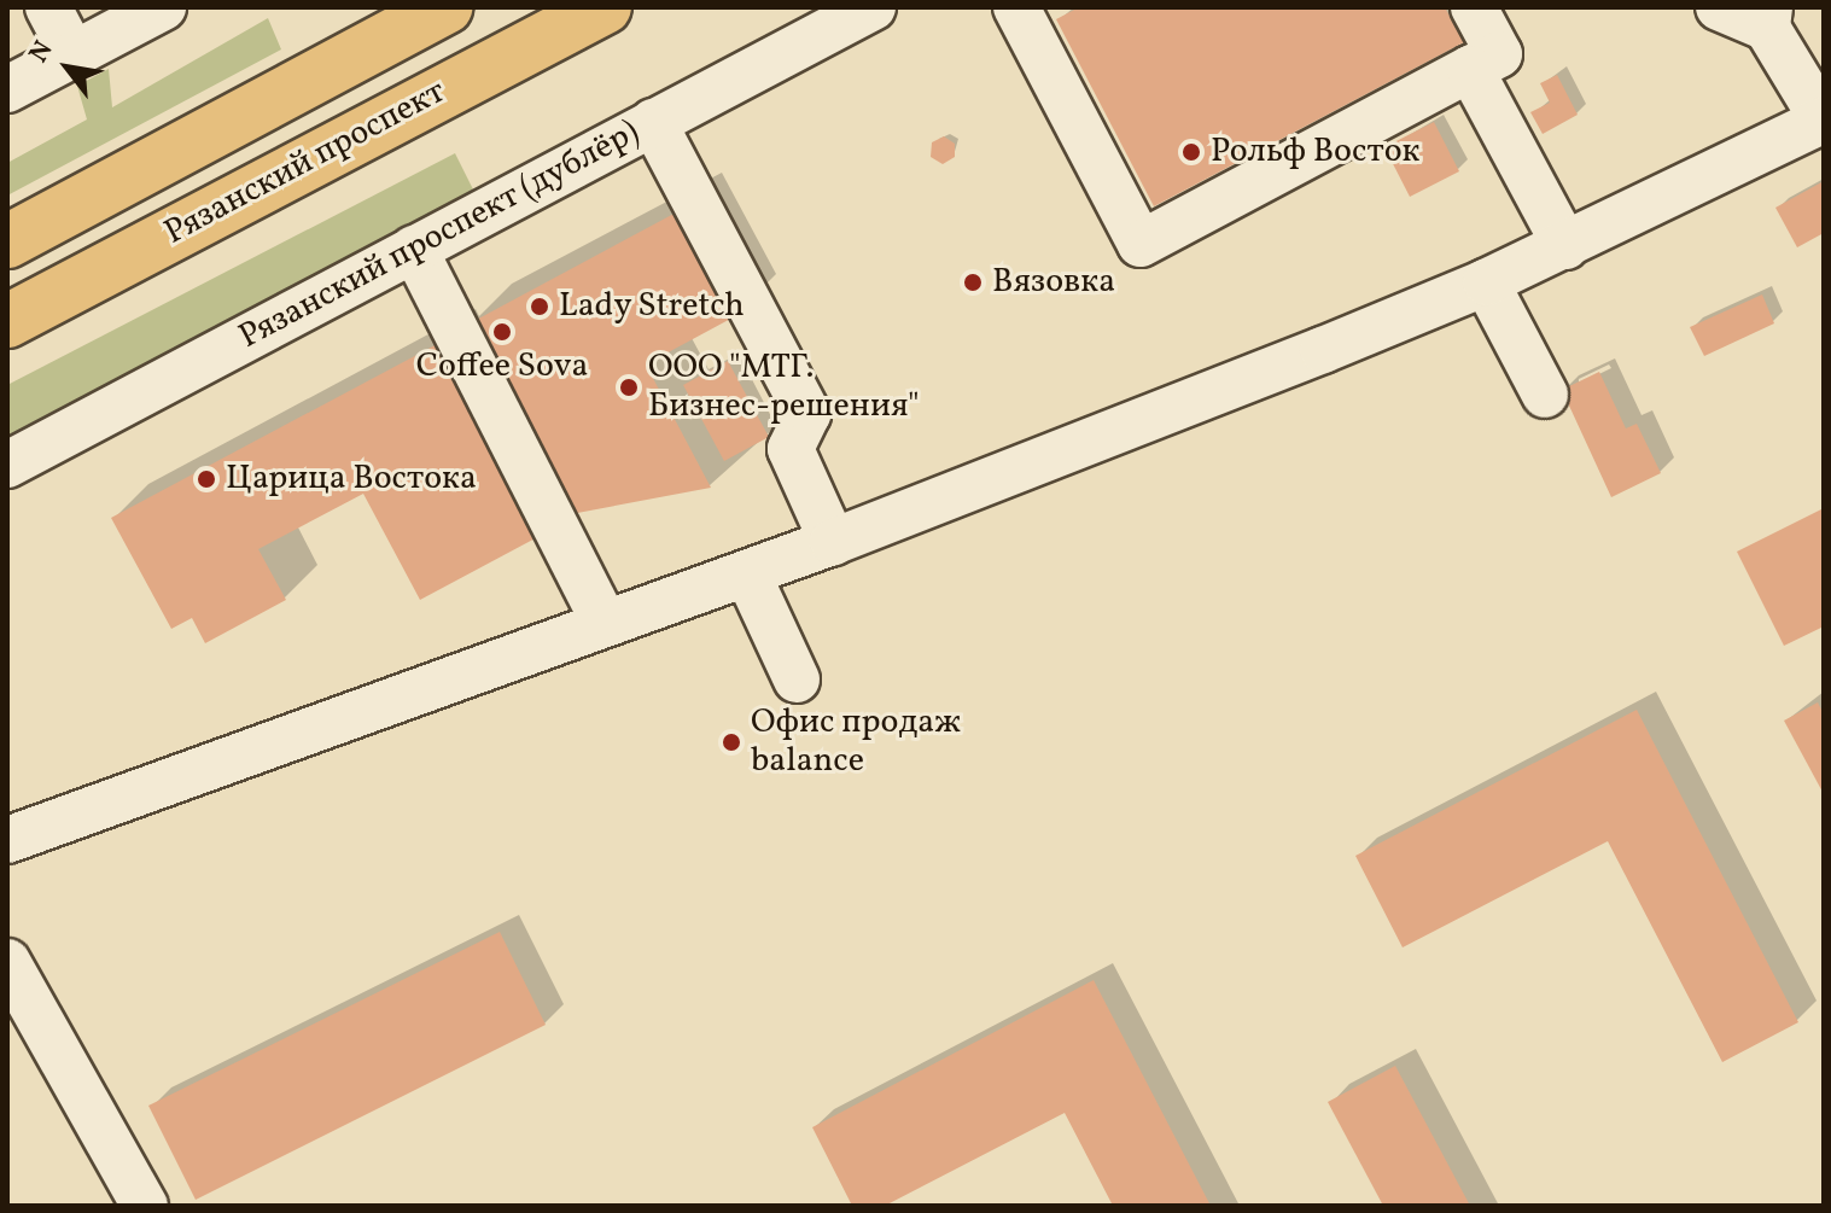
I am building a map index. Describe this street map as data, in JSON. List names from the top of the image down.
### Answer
{
  "streets": {
    "main road": ["Рязанский проспект"],
    "street": ["Рязанский проспект (дублёр)"]
  },
  "places": [
    "Рольф Восток",
    "Вязовка",
    "Lady Stretch",
    "Coffee Sova",
    "ООО \"МТГ. Бизнес-решения\"",
    "Царица Востока",
    "Офис продаж balance"
  ],
  "north": "top left"
}
